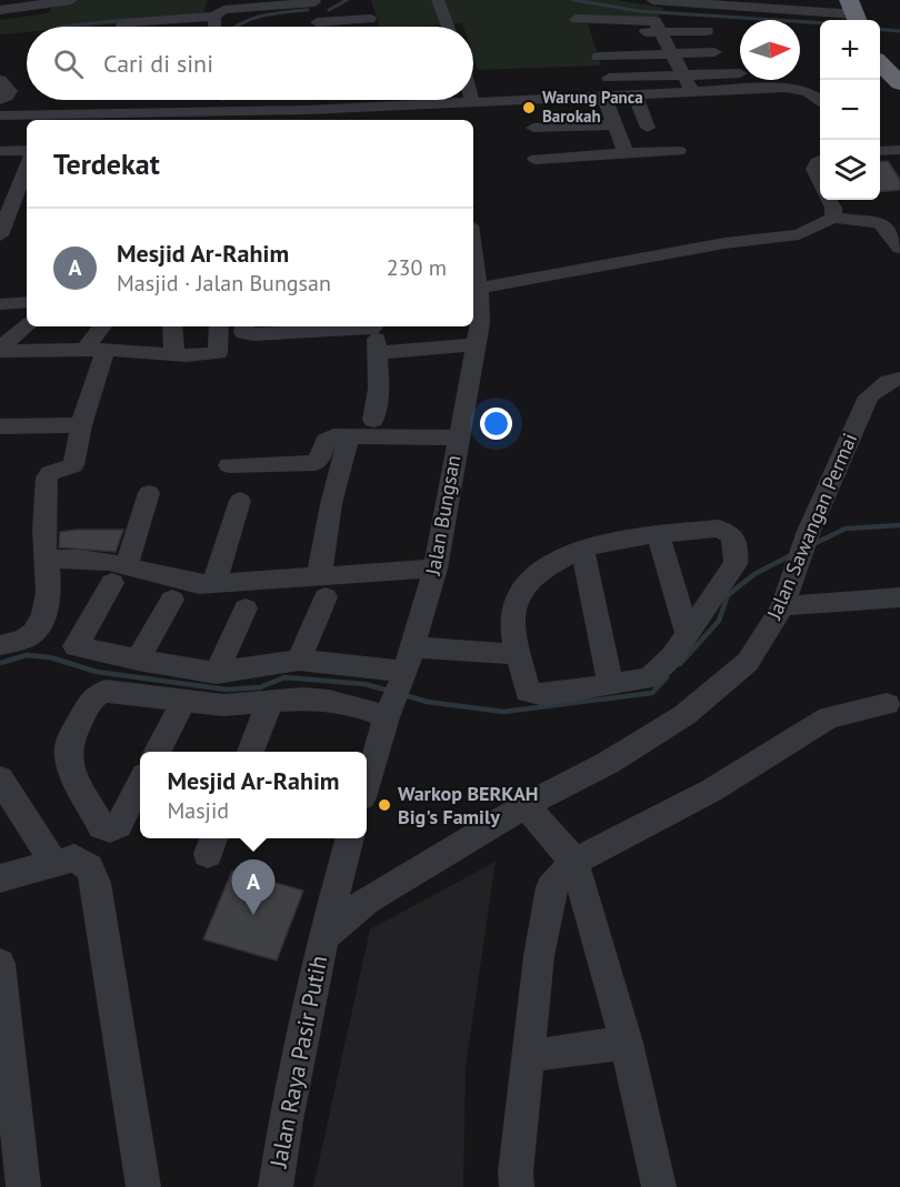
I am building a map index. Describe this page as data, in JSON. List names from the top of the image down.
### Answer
{
  "streets": {
    "street": ["Jalan Bungsan", "Jalan Sawangan Permai", "Jalan Raya Pasir Putih"]
  },
  "crossings": [
    ["Jalan Sawangan Permai", "Jalan Raya Pasir Putih"]
  ],
  "places": ["Warung Panca Barokah", "Warkop BERKAH Big's Family"],
  "north": "right",
  "page": {
    "map_buttons": ["+", "−"],
    "search": "Cari di sini",
    "heading": "Terdekat",
    "list": [
      {
        "mark": "A",
        "name": "Mesjid Ar-Rahim",
        "note": "Masjid · Jalan Bungsan",
        "value": "230 m"
      }
    ],
    "popup": ["Mesjid Ar-Rahim", "Masjid"],
    "pins": "A"
  }
}
